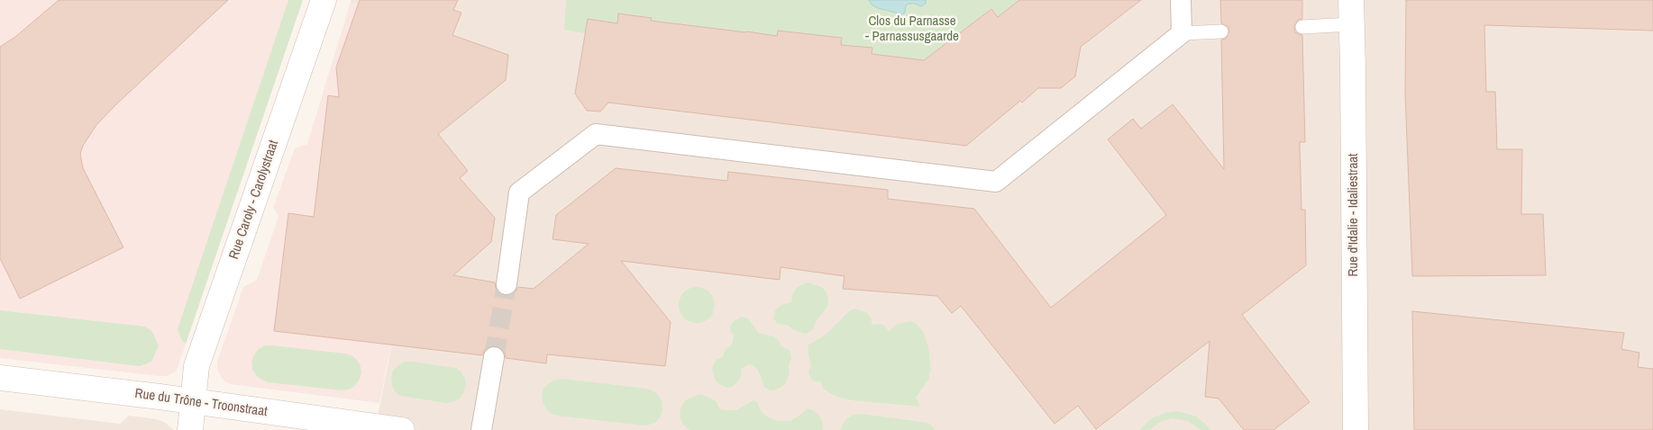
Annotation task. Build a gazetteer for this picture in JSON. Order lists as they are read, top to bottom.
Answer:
{
  "streets": {
    "street": ["Rue Caroly - Carolystraat", "Rue d'Idalie - Idaliestraat", "Rue du Trône - Troonstraat"]
  },
  "crossings": [
    ["Rue Caroly - Carolystraat", "Rue du Trône - Troonstraat"]
  ],
  "parks": ["Clos du Parnasse - Parnassusgaarde"]
}
